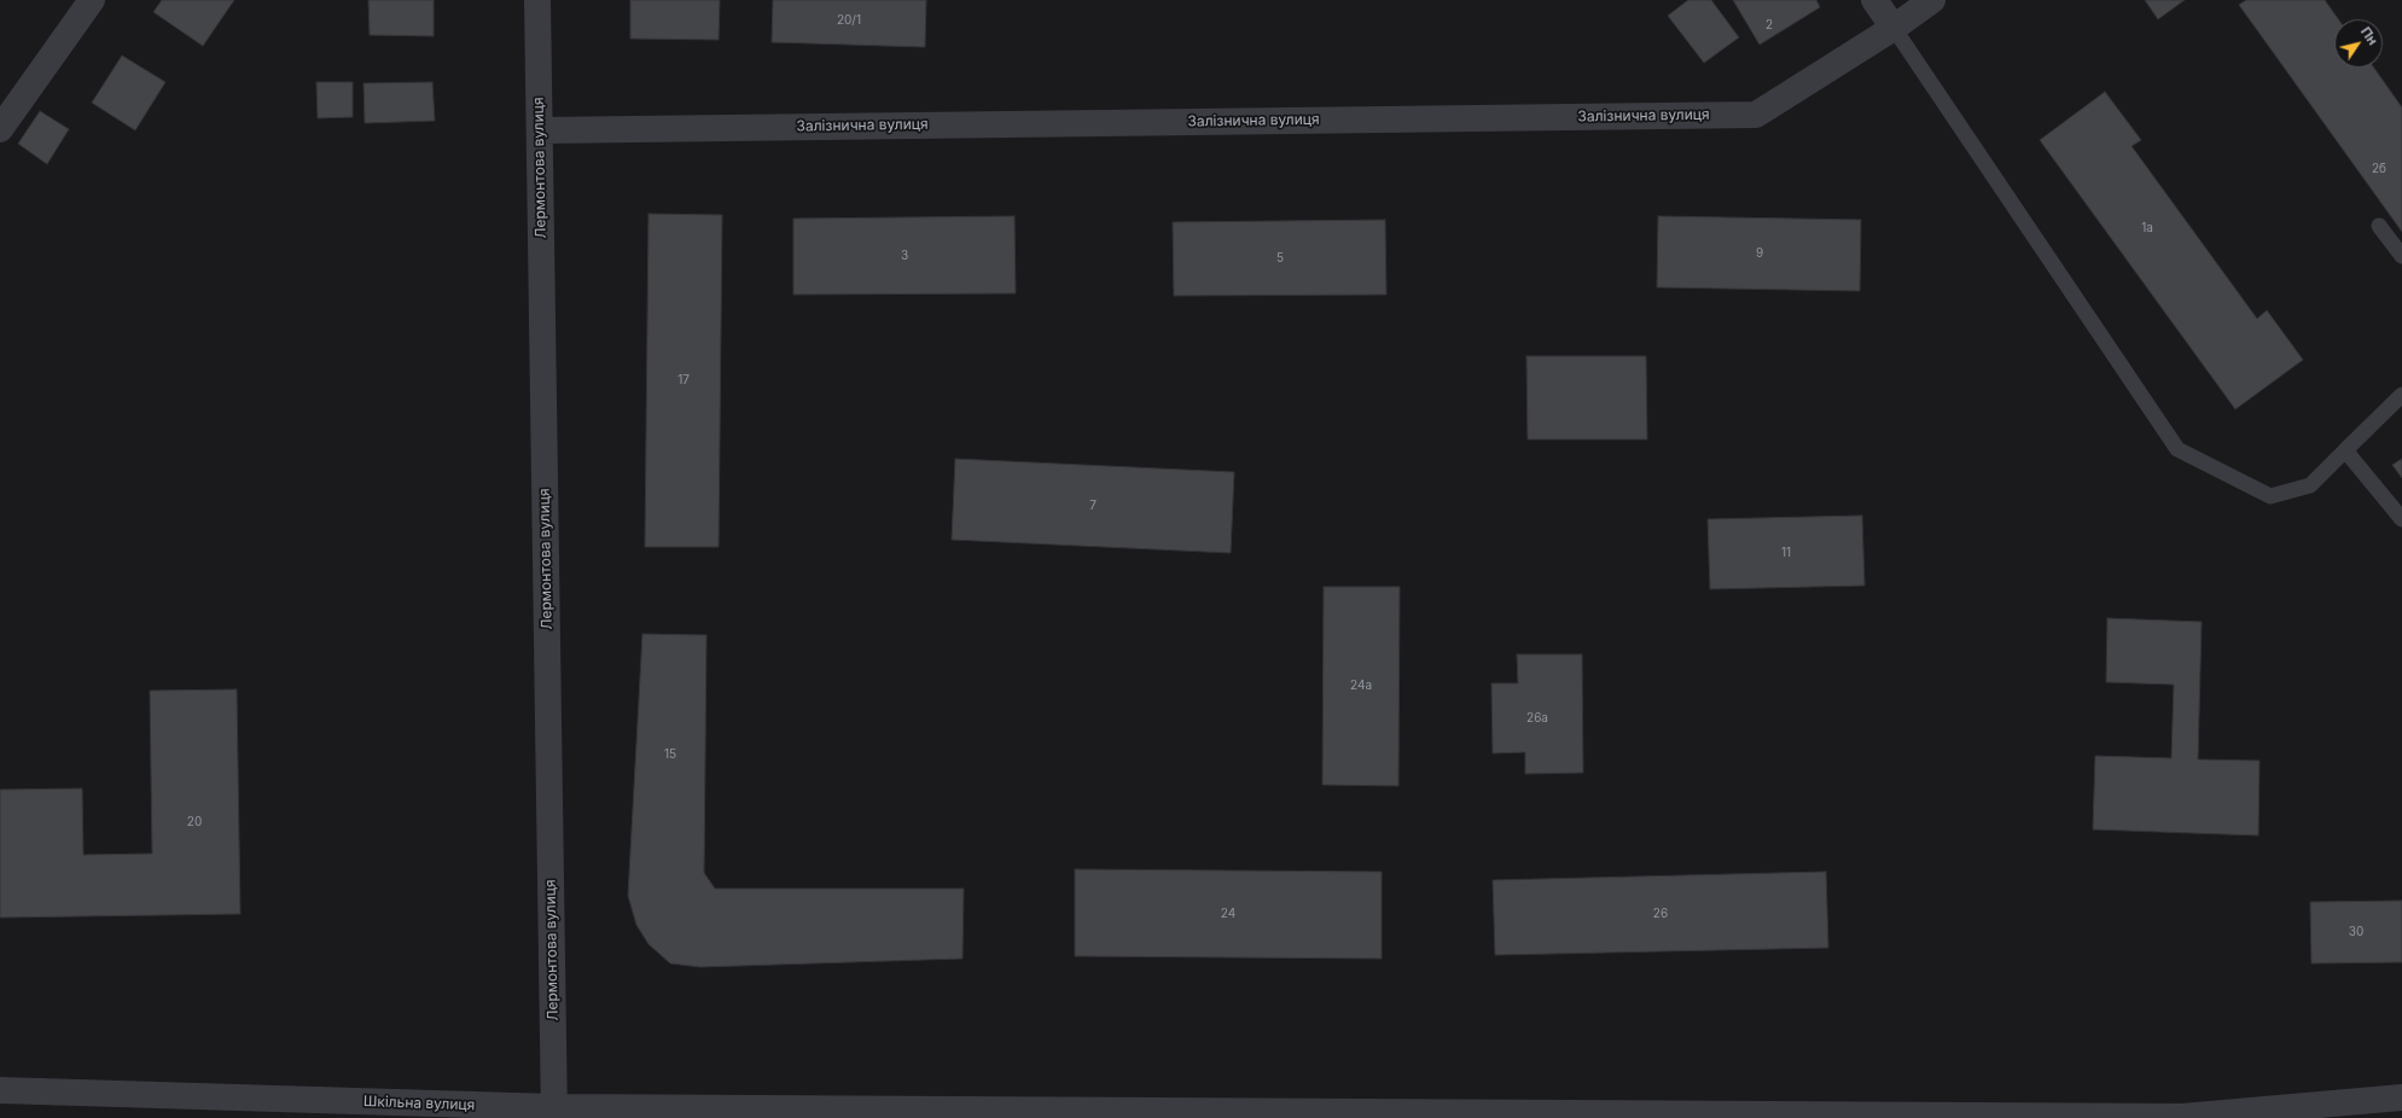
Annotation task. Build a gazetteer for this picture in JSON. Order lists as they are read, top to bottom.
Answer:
{
  "streets": {
    "street": ["Залізнична вулиця", "Лермонтова вулиця", "Шкільна вулиця"]
  },
  "crossings": [
    ["Залізнична вулиця", "Лермонтова вулиця"],
    ["Лермонтова вулиця", "Шкільна вулиця"]
  ],
  "house_numbers": [
    "20/1",
    "2",
    "2б",
    "1а",
    "9",
    "3",
    "5",
    "17",
    "7",
    "11",
    "24а",
    "26а",
    "15",
    "20",
    "24",
    "26",
    "30"
  ],
  "north": "top right"
}
